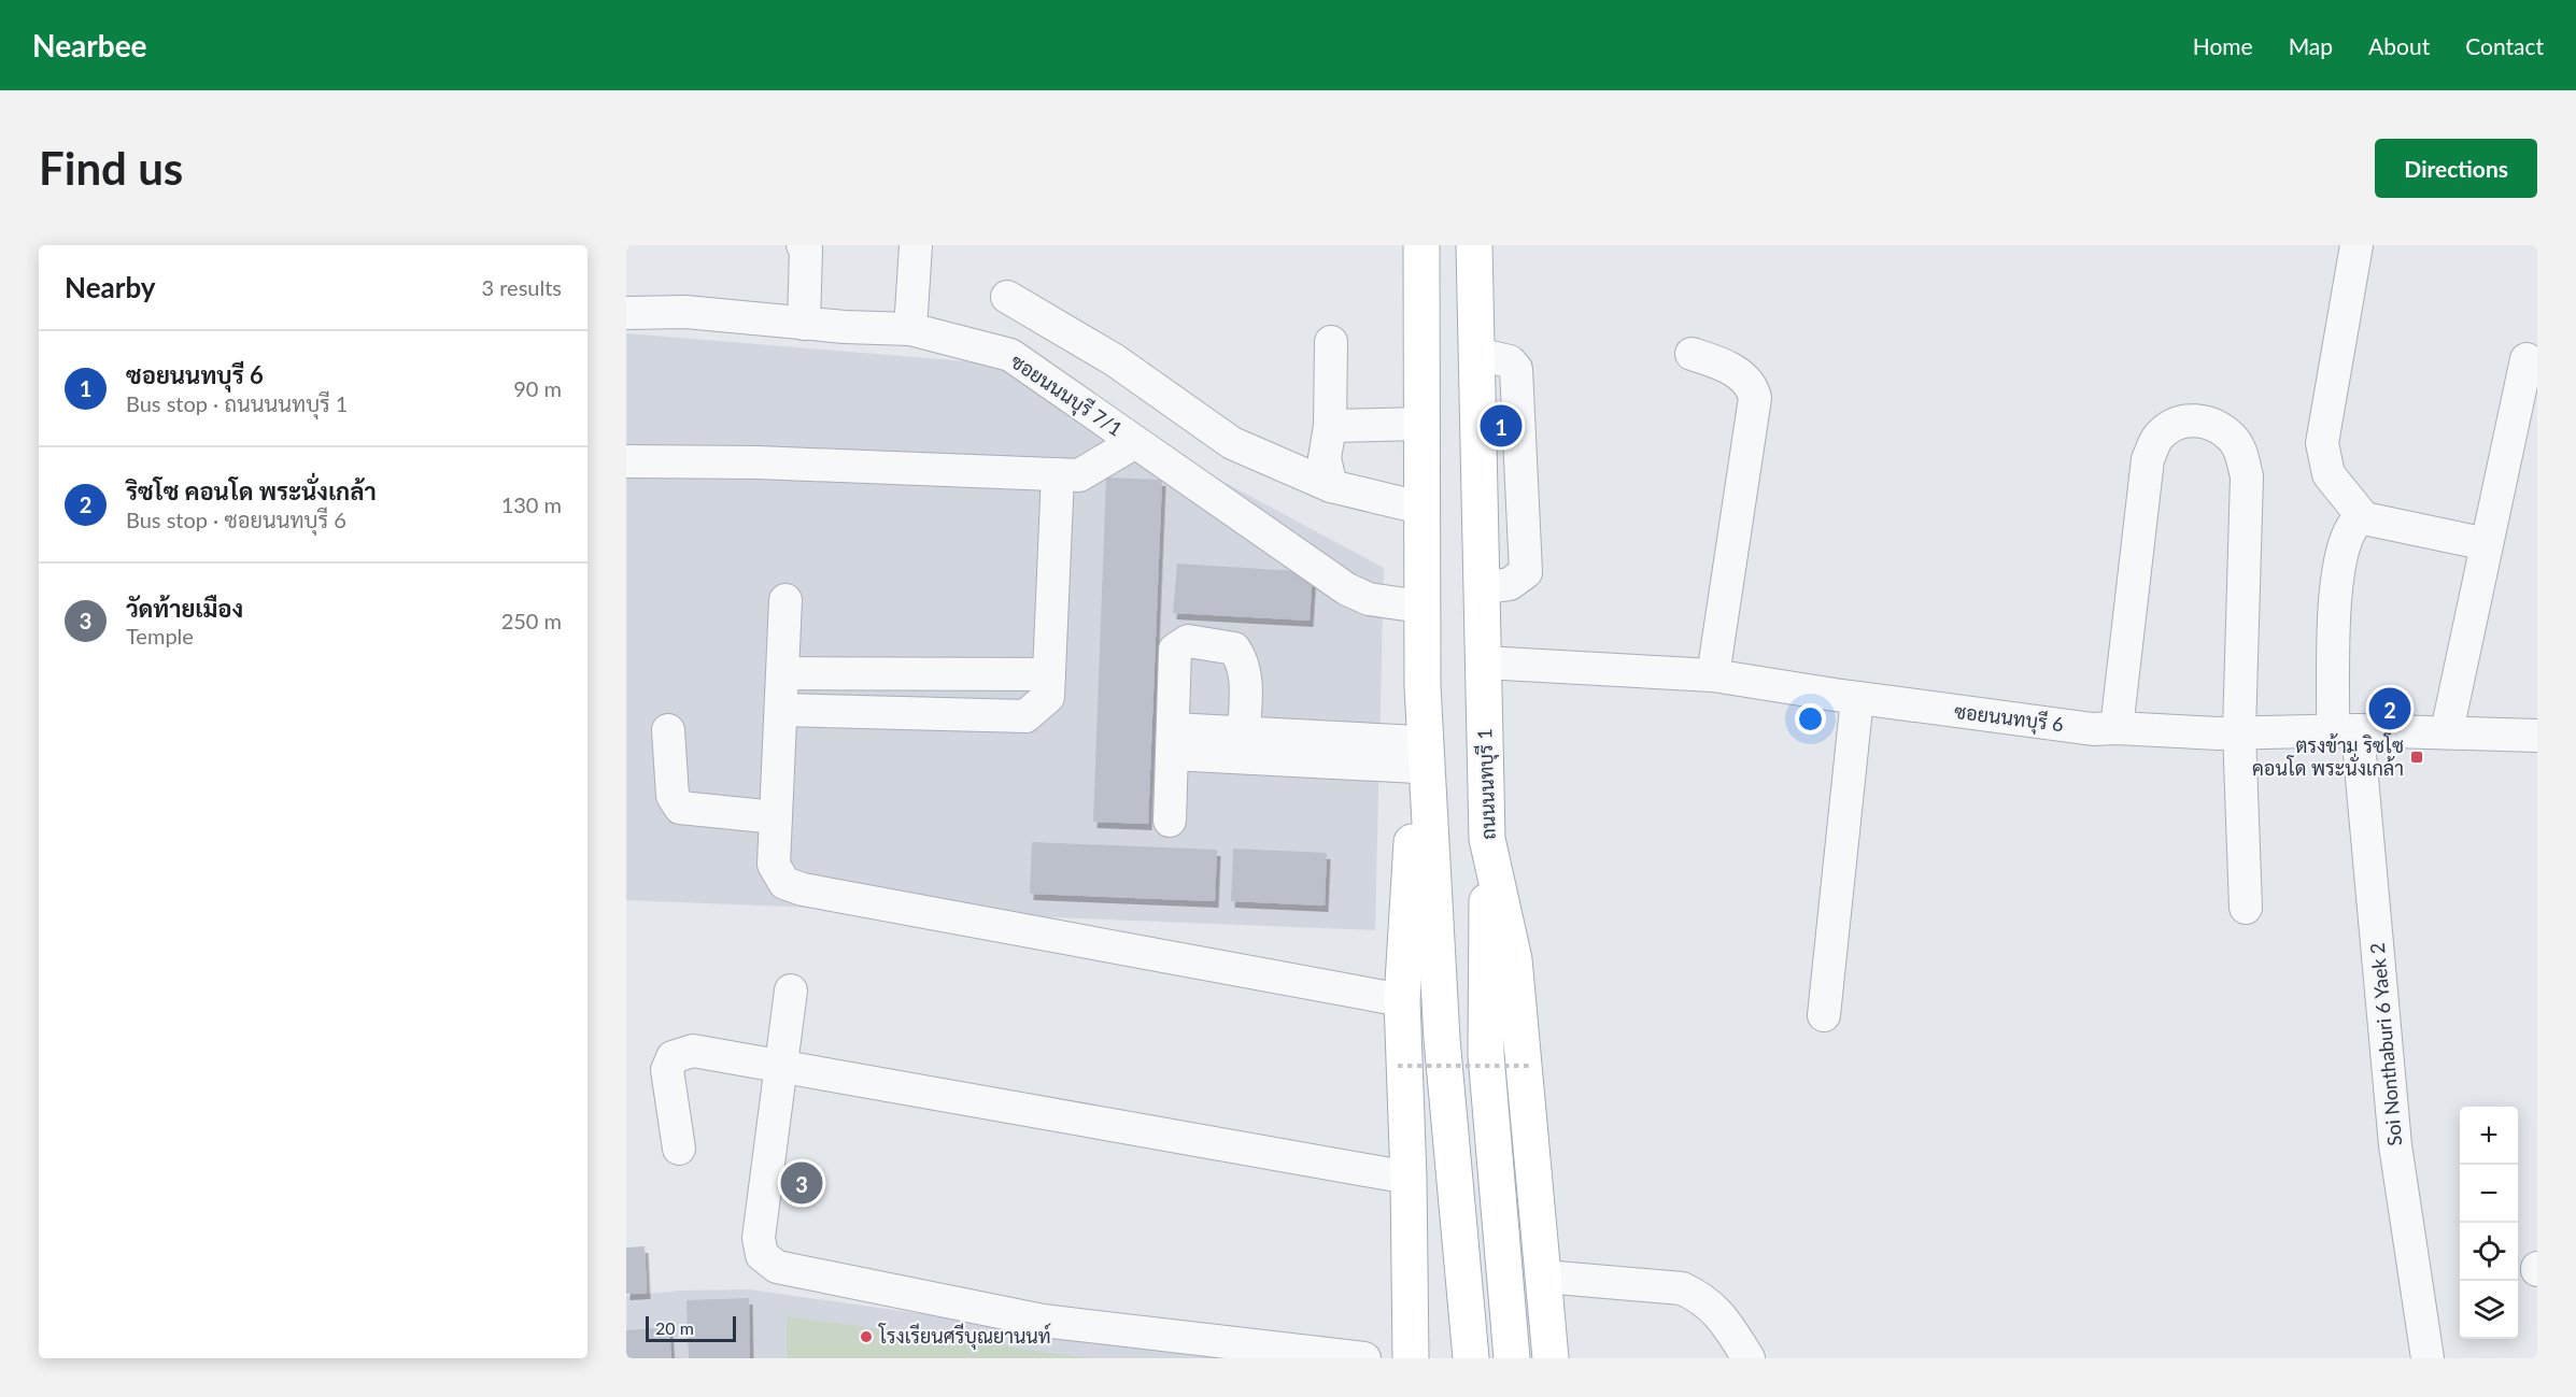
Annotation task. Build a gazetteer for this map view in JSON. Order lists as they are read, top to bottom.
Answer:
{
  "streets": {
    "main road": ["ถนนนนทบุรี 1"],
    "street": ["ซอยนนนบุรี 7/1", "ซอยนนทบุรี 6", "Soi Nonthaburi 6 Yaek 2"]
  },
  "crossings": [
    ["ซอยนนทบุรี 6", "ถนนนนทบุรี 1"],
    ["ซอยนนทบุรี 6", "Soi Nonthaburi 6 Yaek 2"]
  ],
  "places": {
    "transit": ["ตรงข้าม ริซโซ คอนโด พระนั่งเกล้า"],
    "other": ["โรงเรียนศรีบุณยานนท์"]
  },
  "scale_bar": "20 m",
  "page": {
    "header": "Nearbee",
    "nav": [
      "Home",
      "Map",
      "About",
      "Contact"
    ],
    "buttons": "Directions",
    "title": "Find us",
    "heading": ["Nearby", "3 results"],
    "list": [
      {
        "mark": "1",
        "name": "ซอยนนทบุรี 6",
        "note": "Bus stop · ถนนนนทบุรี 1",
        "value": "90 m"
      },
      {
        "mark": "2",
        "name": "ริซโซ คอนโด พระนั่งเกล้า",
        "note": "Bus stop · ซอยนนทบุรี 6",
        "value": "130 m"
      },
      {
        "mark": "3",
        "name": "วัดท้ายเมือง",
        "note": "Temple",
        "value": "250 m"
      }
    ],
    "pins": ["1", "2", "3"],
    "map_buttons": ["+", "−"],
    "scale": "20 m"
  }
}
